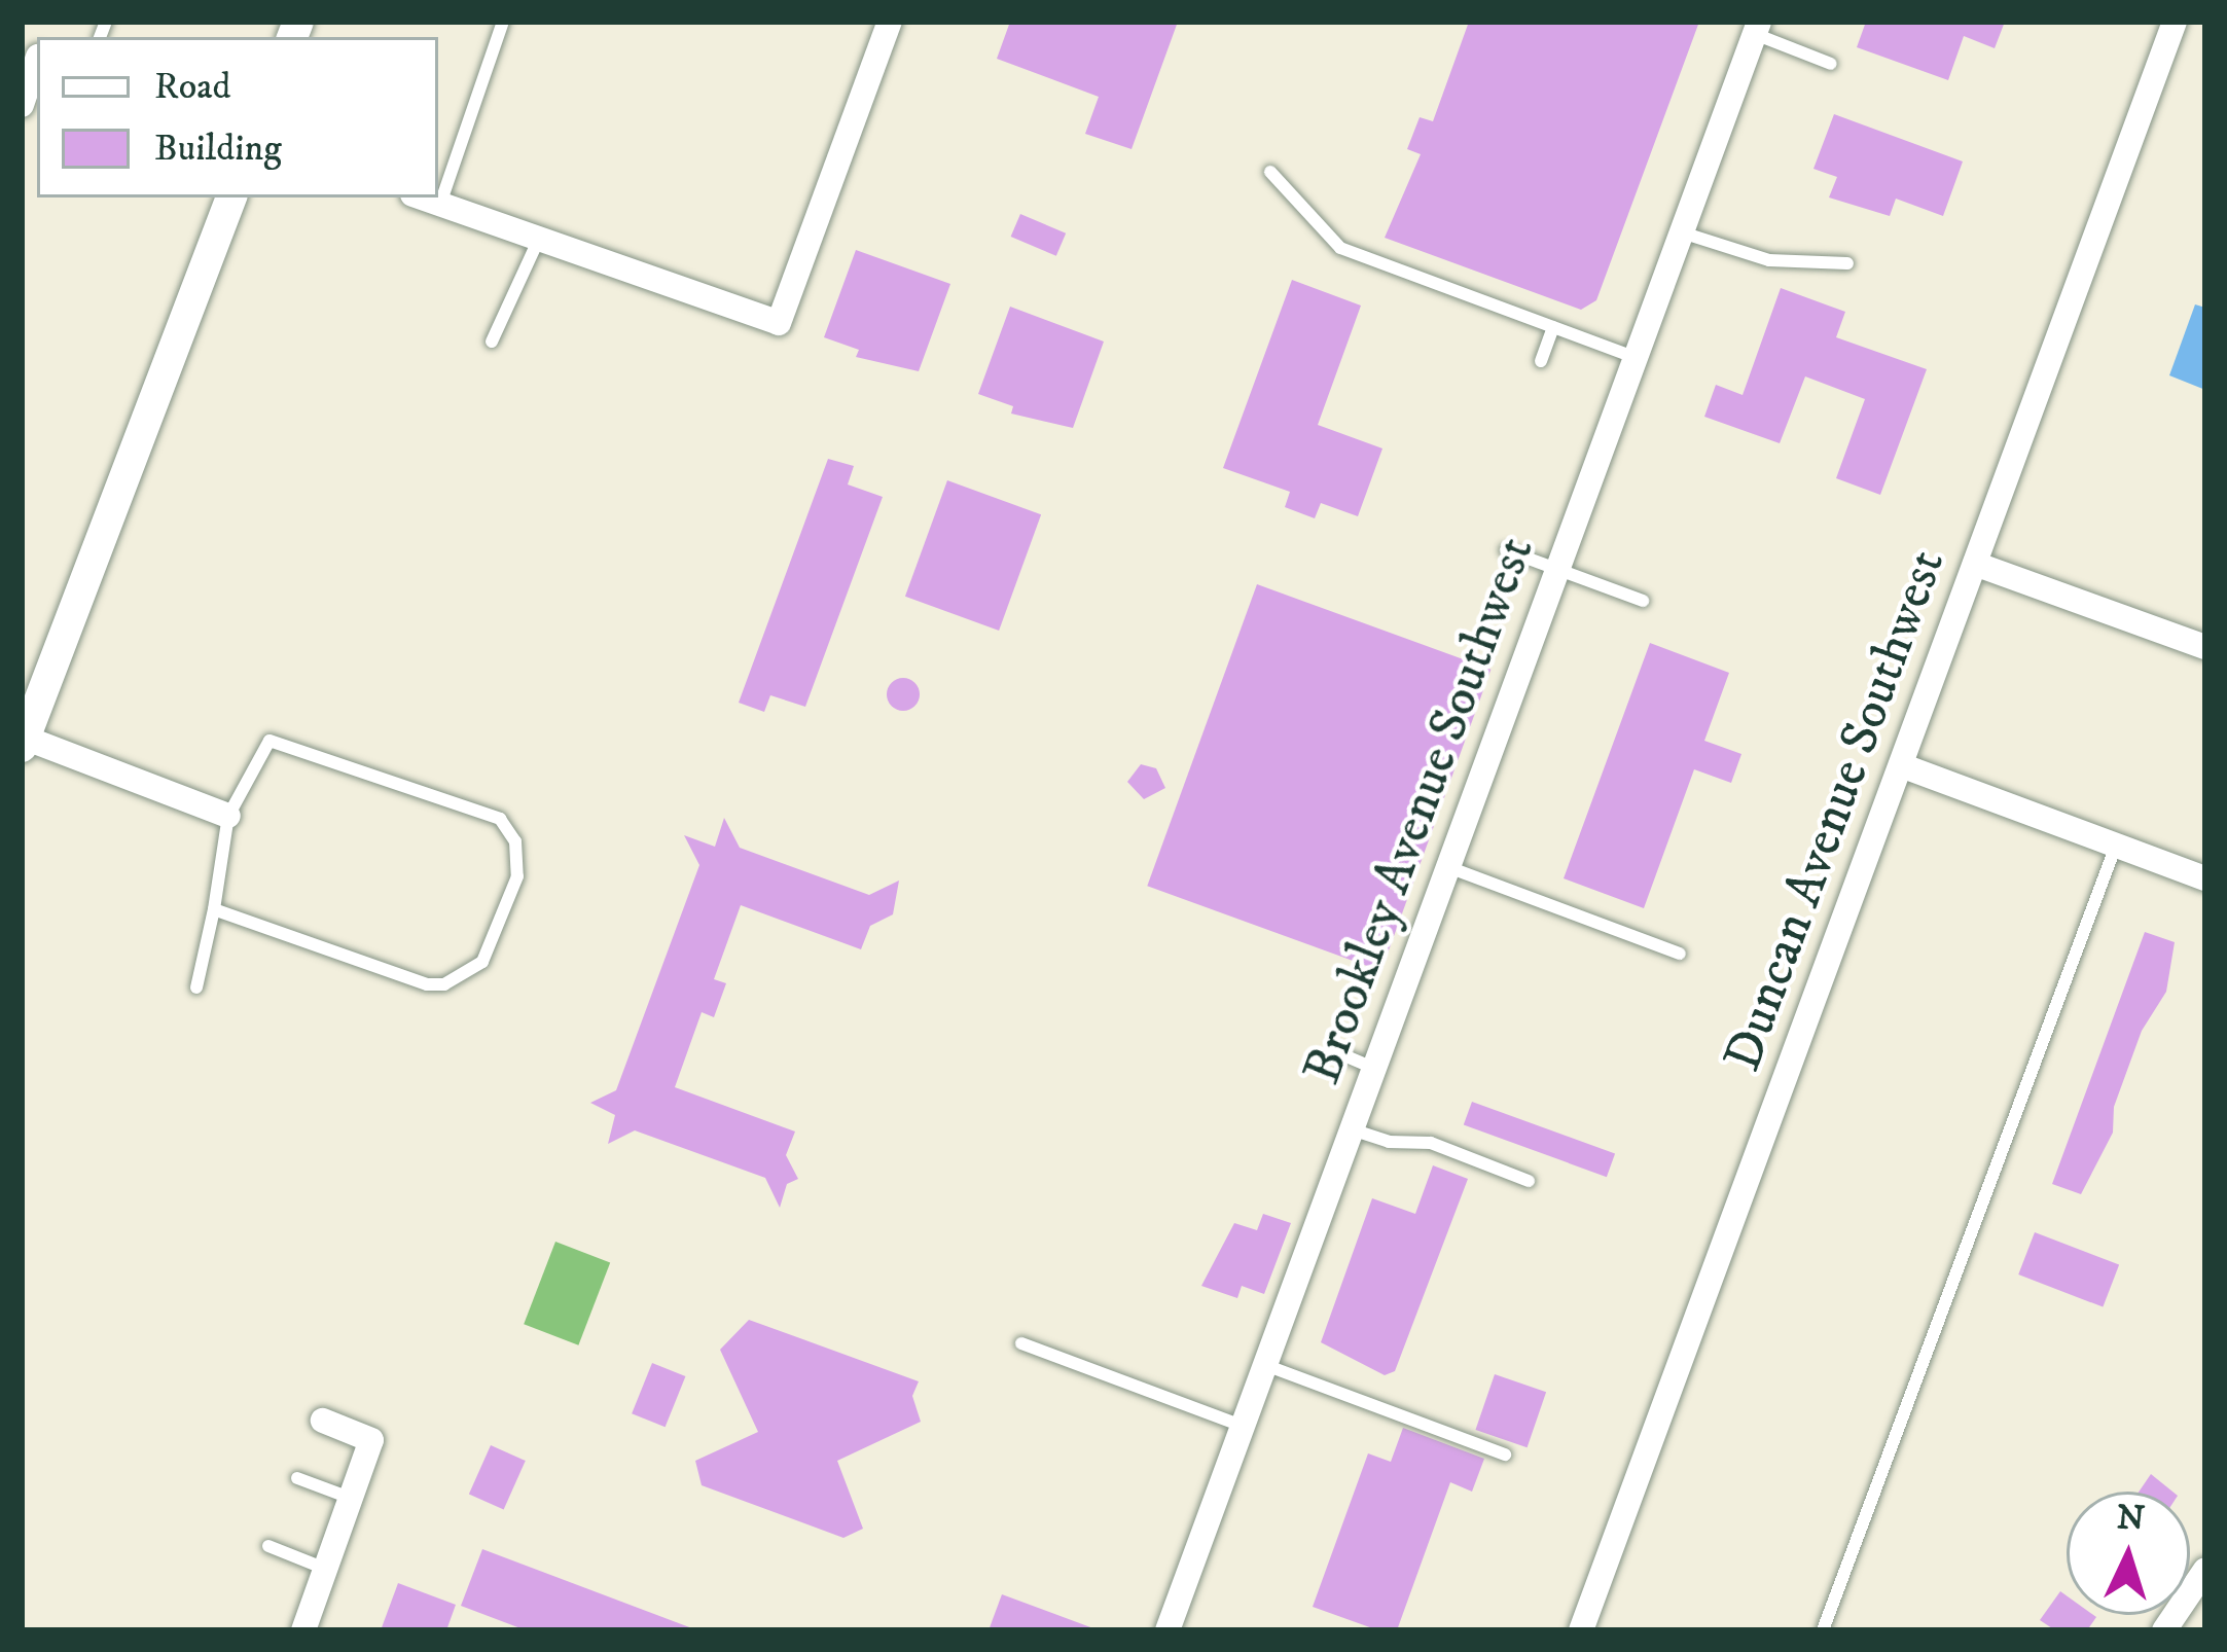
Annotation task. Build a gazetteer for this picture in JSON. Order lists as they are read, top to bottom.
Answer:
{
  "streets": {
    "street": ["Brookley Avenue Southwest", "Duncan Avenue Southwest"]
  },
  "legend": ["Road", "Building"],
  "north": "top"
}
